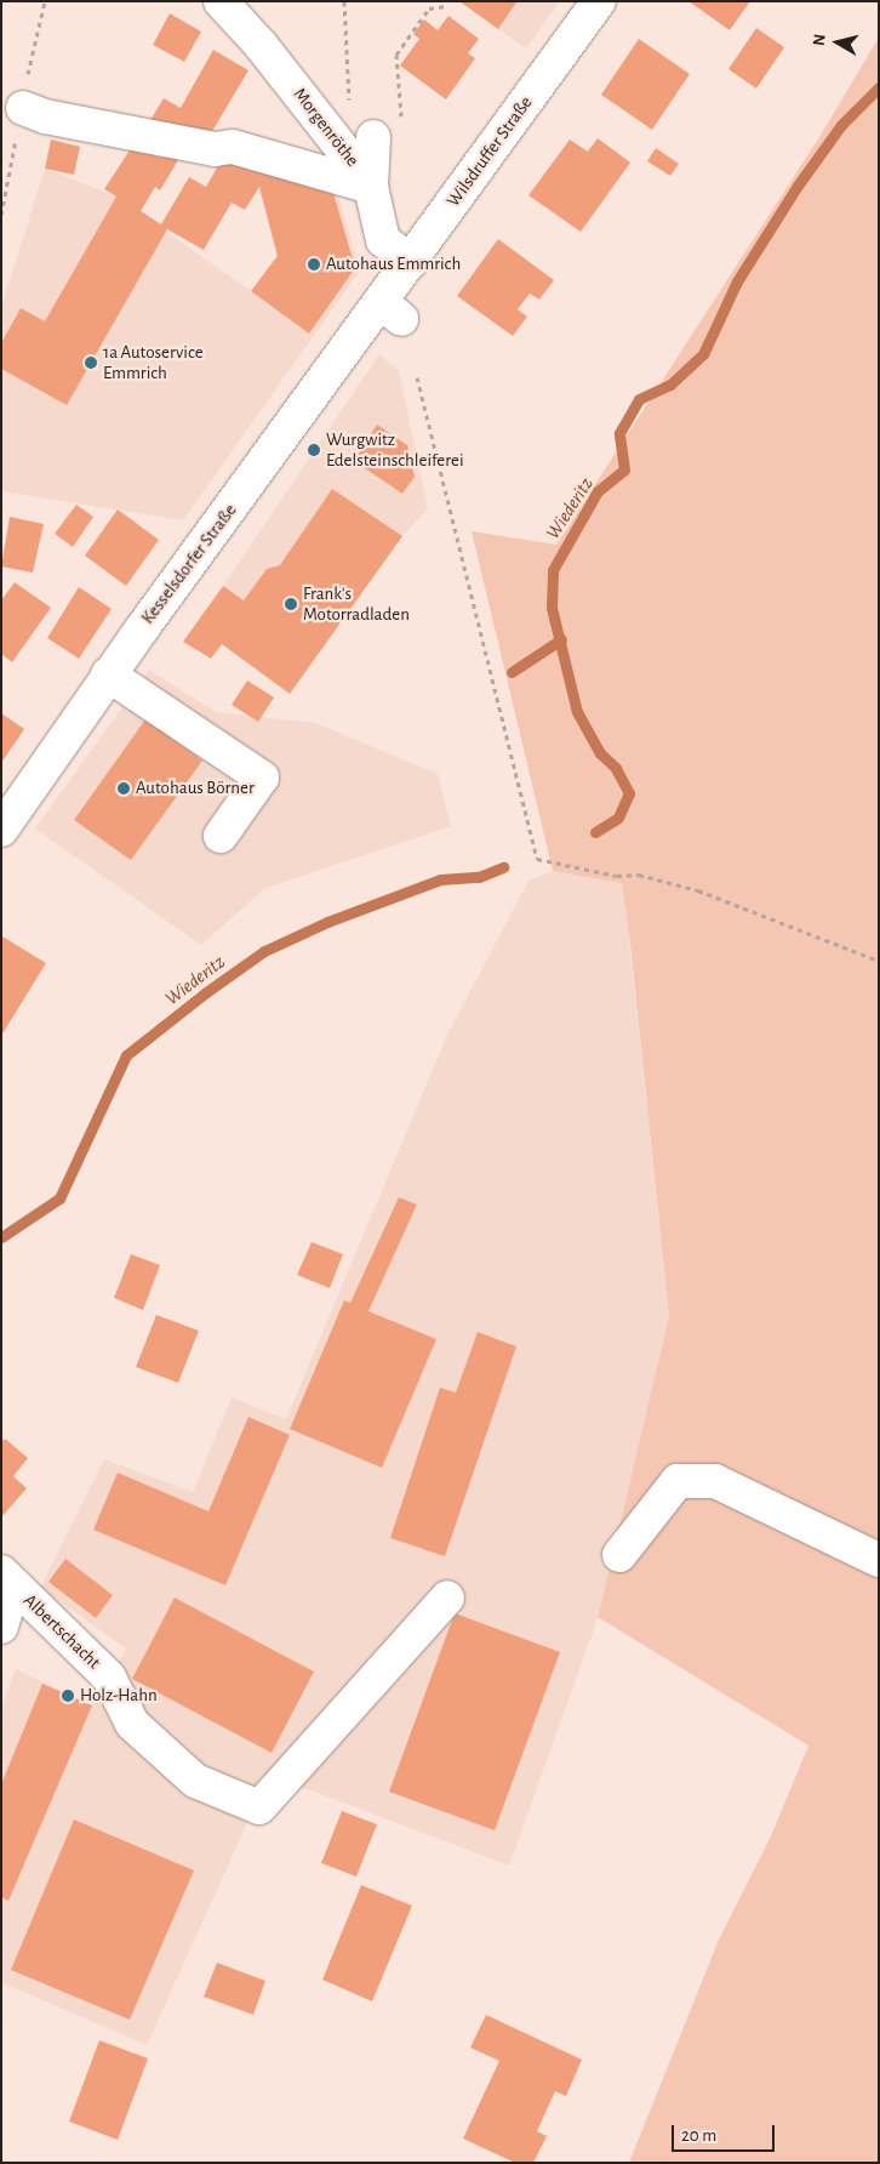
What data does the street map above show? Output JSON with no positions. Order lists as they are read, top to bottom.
{
  "streets": {
    "main road": [
      "Morgenröthe",
      "Wilsdruffer Straße",
      "Kesselsdorfer Straße",
      "Albertschacht"
    ]
  },
  "crossings": [
    ["Morgenröthe", "Wilsdruffer Straße"],
    ["Wilsdruffer Straße", "Kesselsdorfer Straße"]
  ],
  "water": ["Wiederitz"],
  "places": [
    "Autohaus Emmrich",
    "1a Autoservice Emmrich",
    "Wurgwitz Edelsteinschleiferei",
    "Frank's Motorradladen",
    "Autohaus Börner",
    "Holz-Hahn"
  ],
  "scale_bar": "20 m",
  "north": "left"
}
